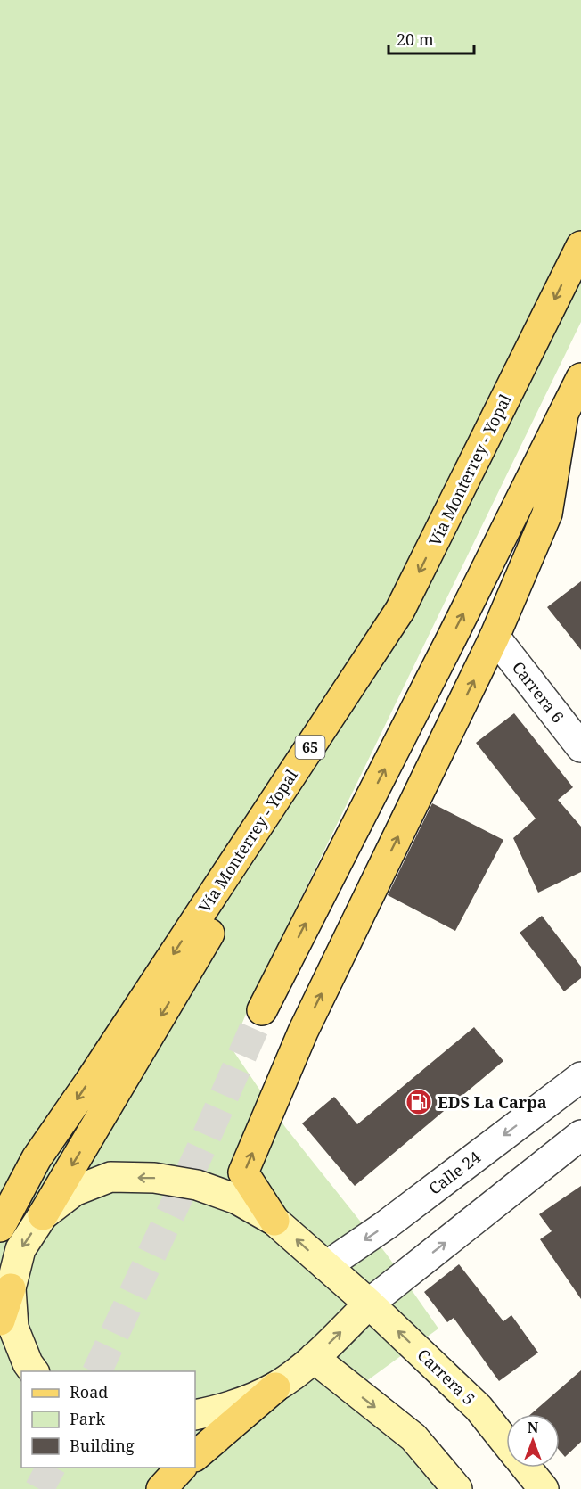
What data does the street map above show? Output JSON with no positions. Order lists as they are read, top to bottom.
{
  "streets": {
    "main road": ["Vía Monterrey - Yopal", "65", "Carrera 5"],
    "street": ["Carrera 6", "Calle 24"]
  },
  "crossings": [
    ["Calle 24", "Carrera 5"]
  ],
  "places": {
    "fuel station": ["EDS La Carpa"]
  },
  "legend": ["Road", "Park", "Building"],
  "scale_bar": "20 m",
  "north": "top"
}
